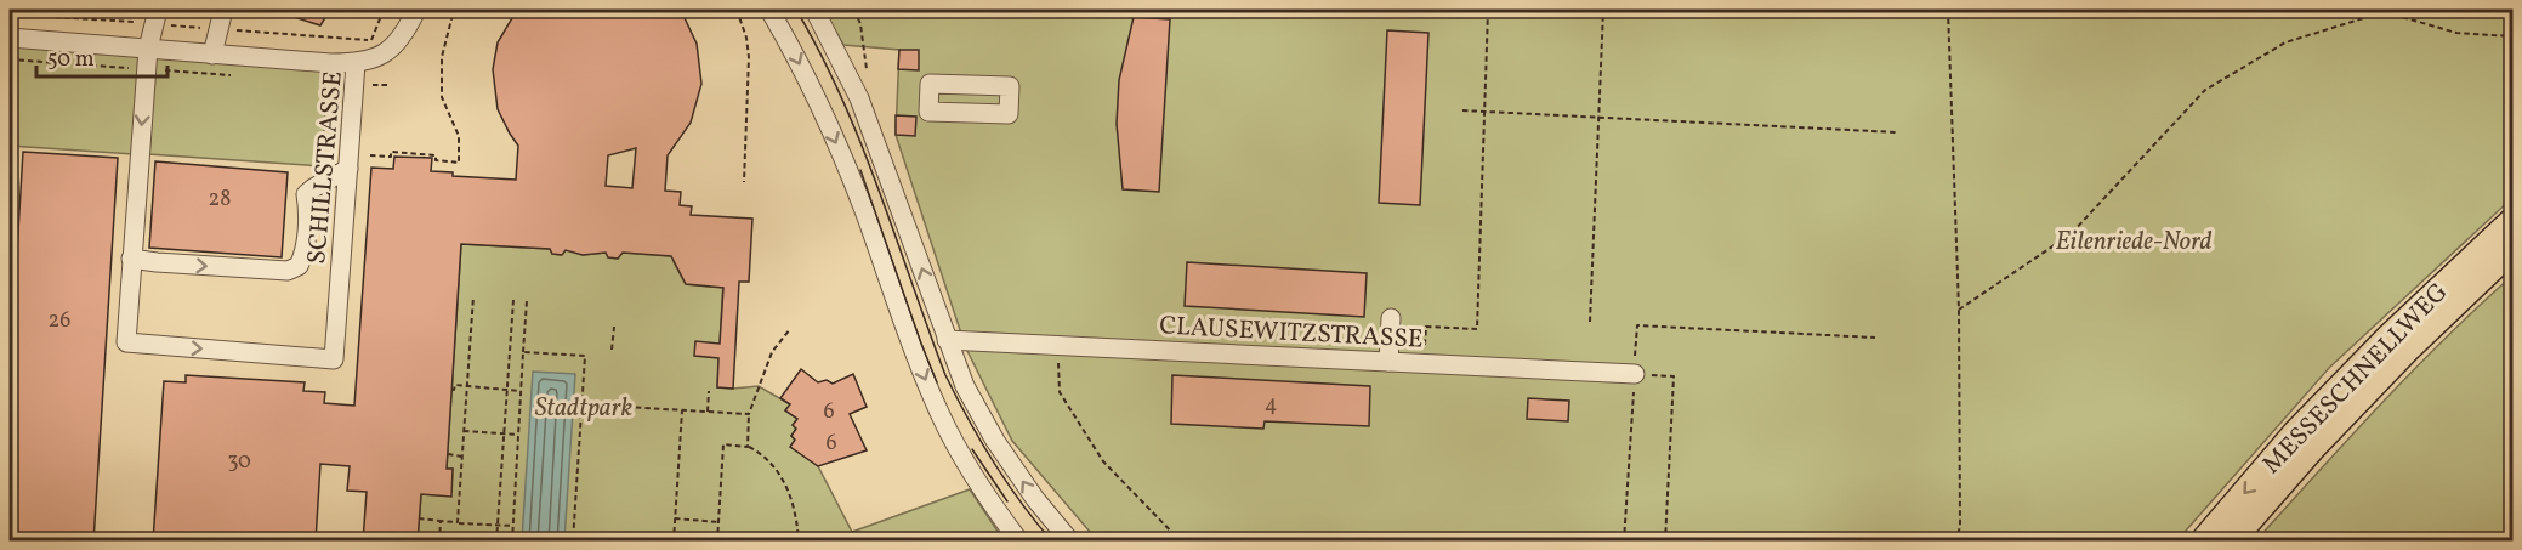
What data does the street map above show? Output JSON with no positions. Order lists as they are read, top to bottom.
{
  "streets": {
    "highway": ["MESSESCHNELLWEG"],
    "street": ["SCHILLSTRASSE", "CLAUSEWITZSTRASSE"]
  },
  "parks": ["Eilenriede-Nord", "Stadtpark"],
  "house_numbers": [
    "28",
    "26",
    "4",
    "6",
    "6",
    "30"
  ],
  "scale_bar": "50 m"
}
